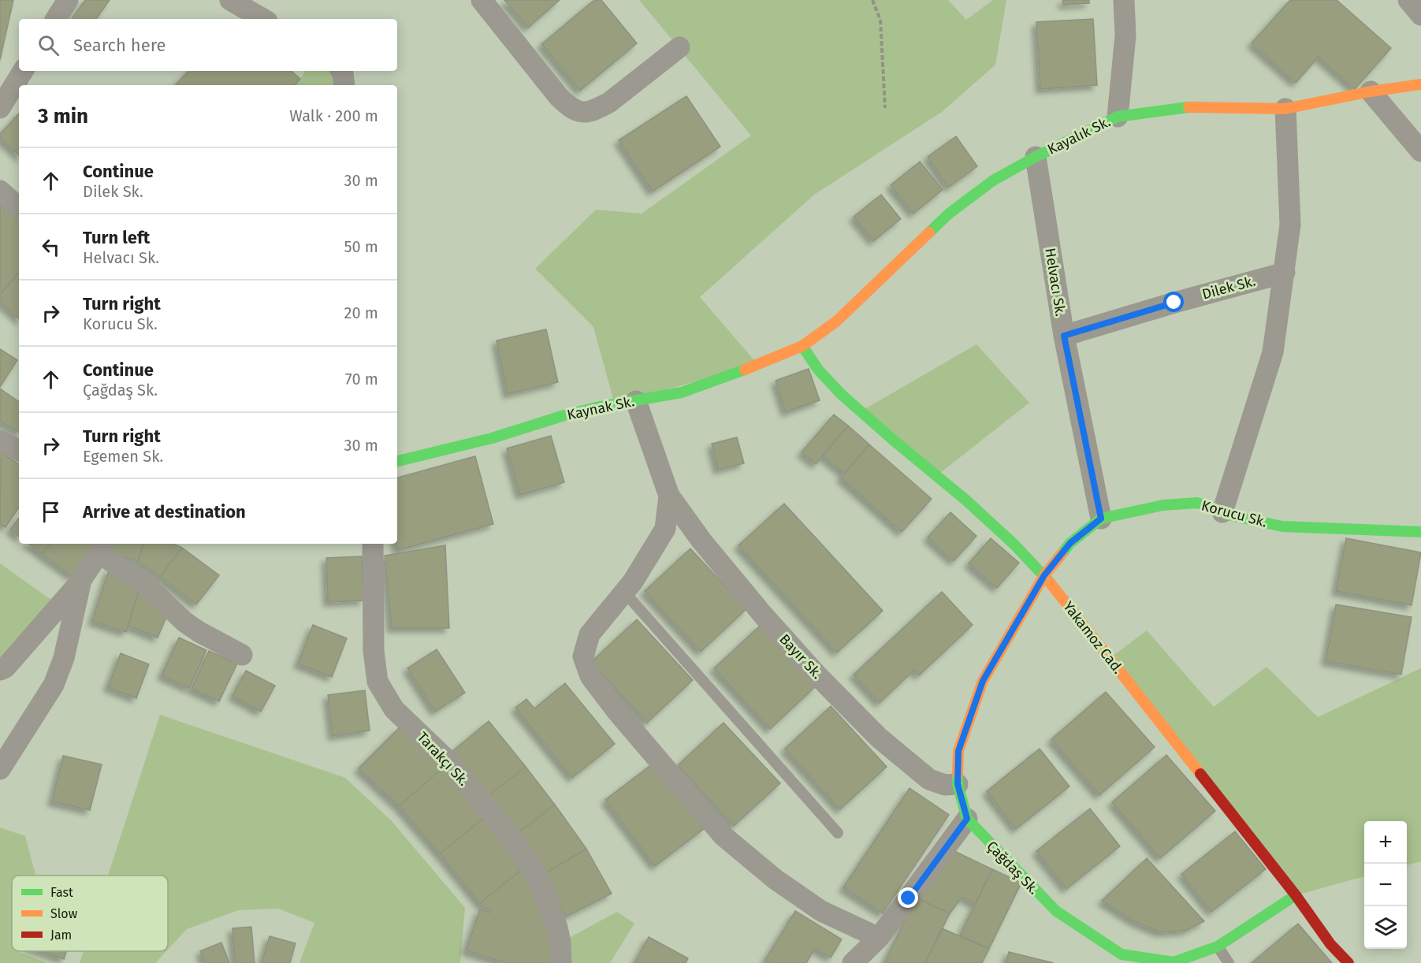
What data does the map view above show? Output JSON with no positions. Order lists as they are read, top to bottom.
{
  "streets": {
    "street": [
      "Kayalık Sk.",
      "Helvacı Sk.",
      "Dilek Sk.",
      "Kaynak Sk.",
      "Korucu Sk.",
      "Yakamoz Cad.",
      "Bayır Sk.",
      "Tarakçı Sk.",
      "Çağdaş Sk."
    ]
  },
  "crossings": [
    ["Kayalık Sk.", "Helvacı Sk."],
    ["Kayalık Sk.", "Kaynak Sk."],
    ["Kayalık Sk.", "Yakamoz Cad."],
    ["Helvacı Sk.", "Dilek Sk."],
    ["Helvacı Sk.", "Korucu Sk."],
    ["Kaynak Sk.", "Yakamoz Cad."],
    ["Korucu Sk.", "Yakamoz Cad."],
    ["Korucu Sk.", "Çağdaş Sk."],
    ["Yakamoz Cad.", "Çağdaş Sk."],
    ["Bayır Sk.", "Çağdaş Sk."]
  ],
  "legend": ["Fast", "Slow", "Jam"],
  "page": {
    "search": "Search here",
    "heading": ["3 min", "Walk · 200 m"],
    "list": [
      ["Continue", "Dilek Sk.", "30 m"],
      ["Turn left", "Helvacı Sk.", "50 m"],
      ["Turn right", "Korucu Sk.", "20 m"],
      ["Continue", "Çağdaş Sk.", "70 m"],
      ["Turn right", "Egemen Sk.", "30 m"],
      "Arrive at destination"
    ],
    "map_buttons": ["+", "−"]
  }
}
